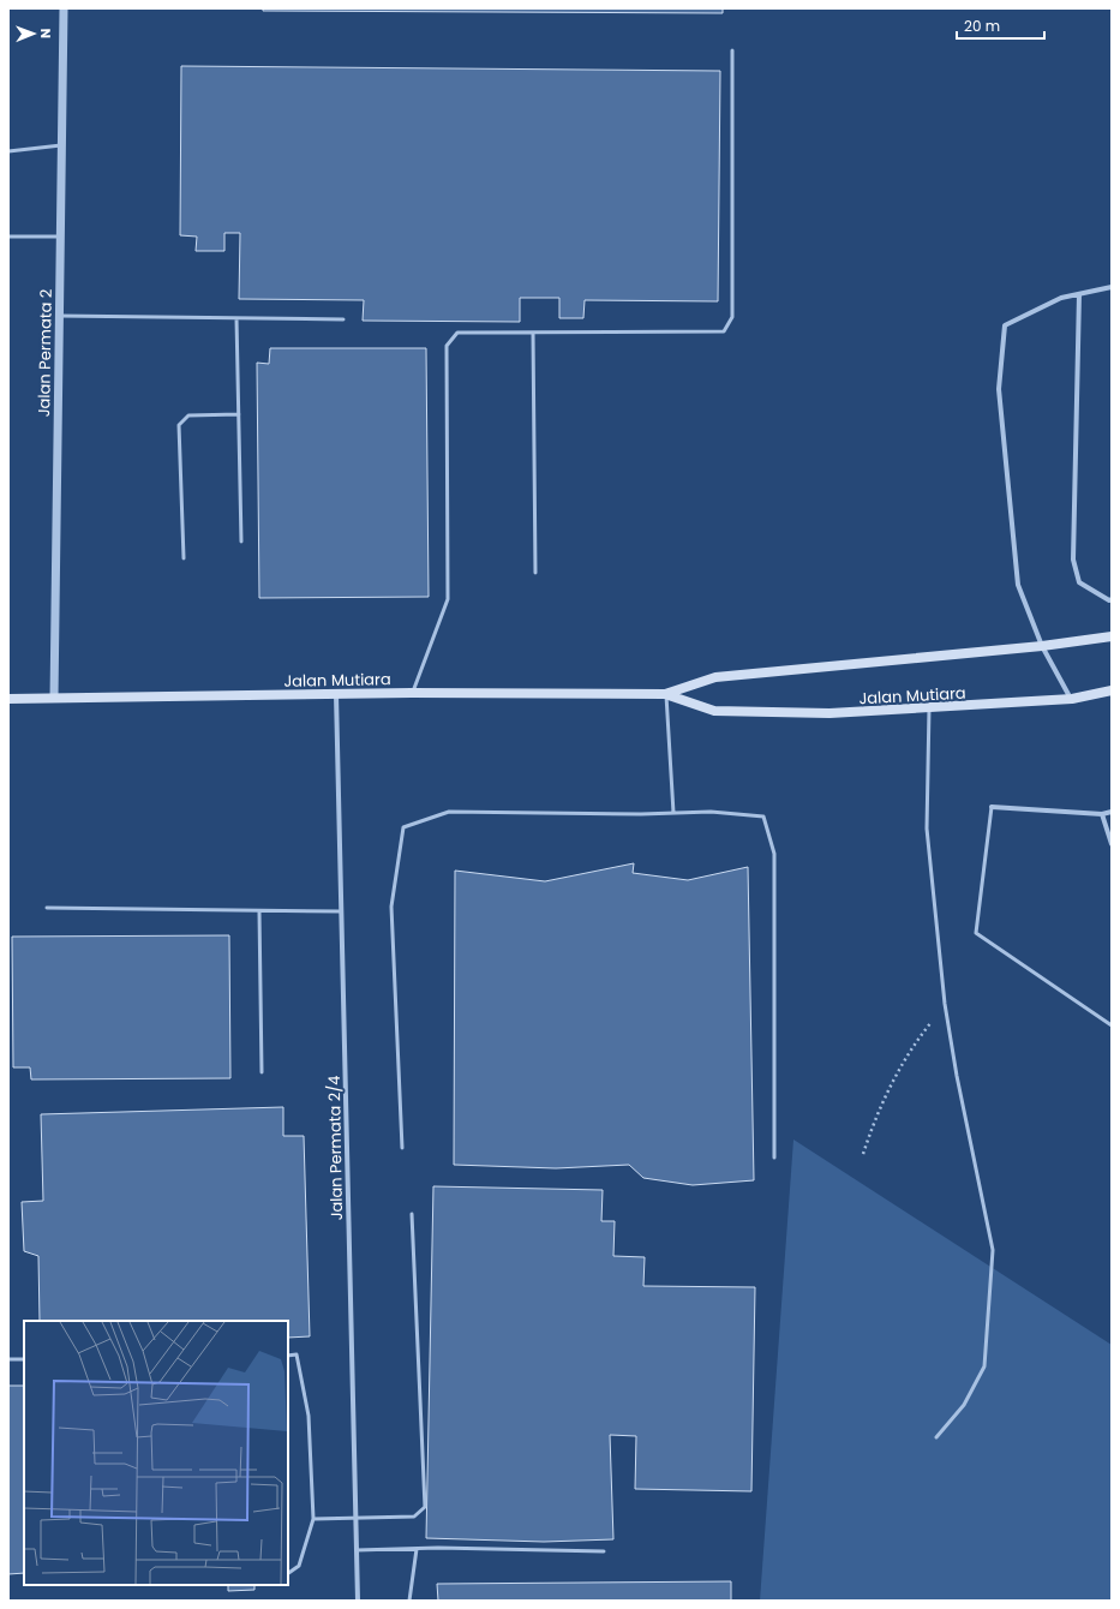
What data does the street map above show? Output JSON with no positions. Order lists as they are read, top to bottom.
{
  "streets": {
    "main road": ["Jalan Mutiara"],
    "street": ["Jalan Permata 2", "Jalan Permata 2/4"]
  },
  "crossings": [
    ["Jalan Permata 2", "Jalan Mutiara"],
    ["Jalan Mutiara", "Jalan Permata 2/4"]
  ],
  "scale_bar": "20 m",
  "north": "right"
}
